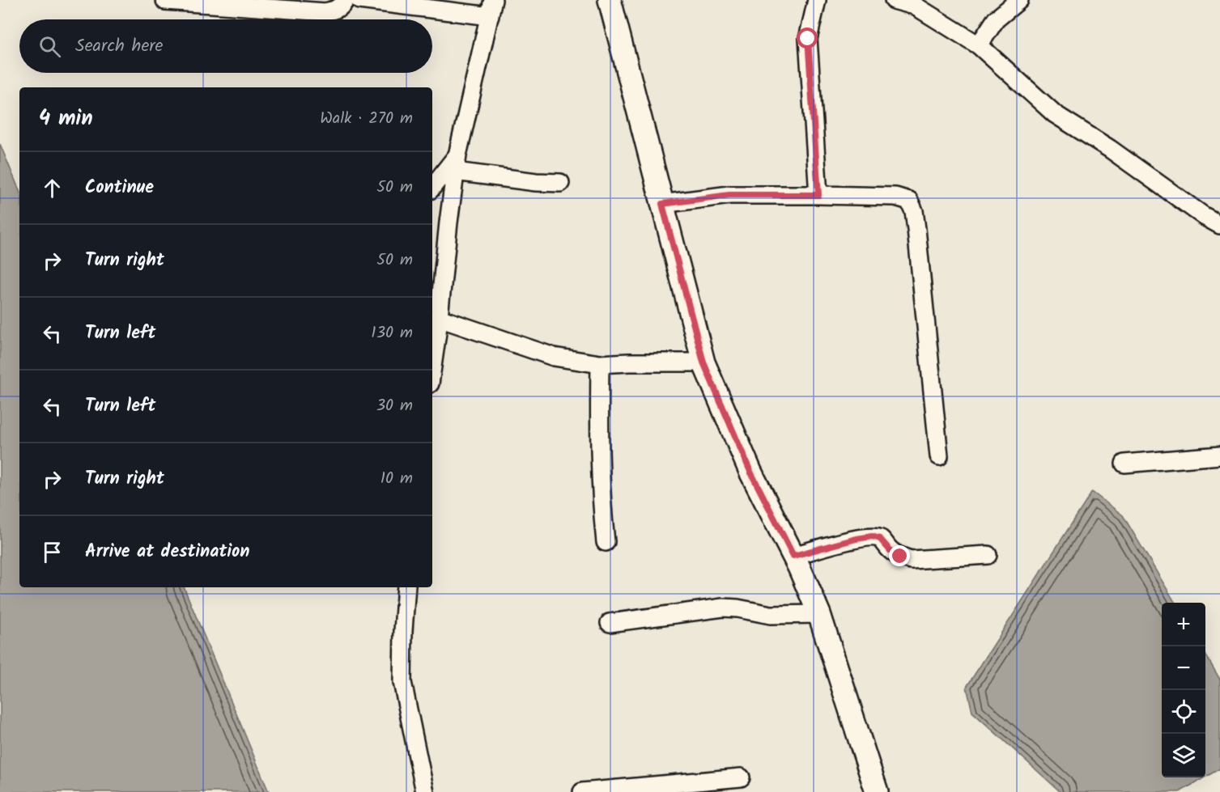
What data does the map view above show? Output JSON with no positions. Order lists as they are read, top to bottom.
{
  "page": {
    "search": "Search here",
    "heading": ["4 min", "Walk · 270 m"],
    "list": [
      ["Continue", "50 m"],
      ["Turn right", "50 m"],
      ["Turn left", "130 m"],
      ["Turn left", "30 m"],
      ["Turn right", "10 m"],
      "Arrive at destination"
    ],
    "map_buttons": ["+", "−"]
  }
}
